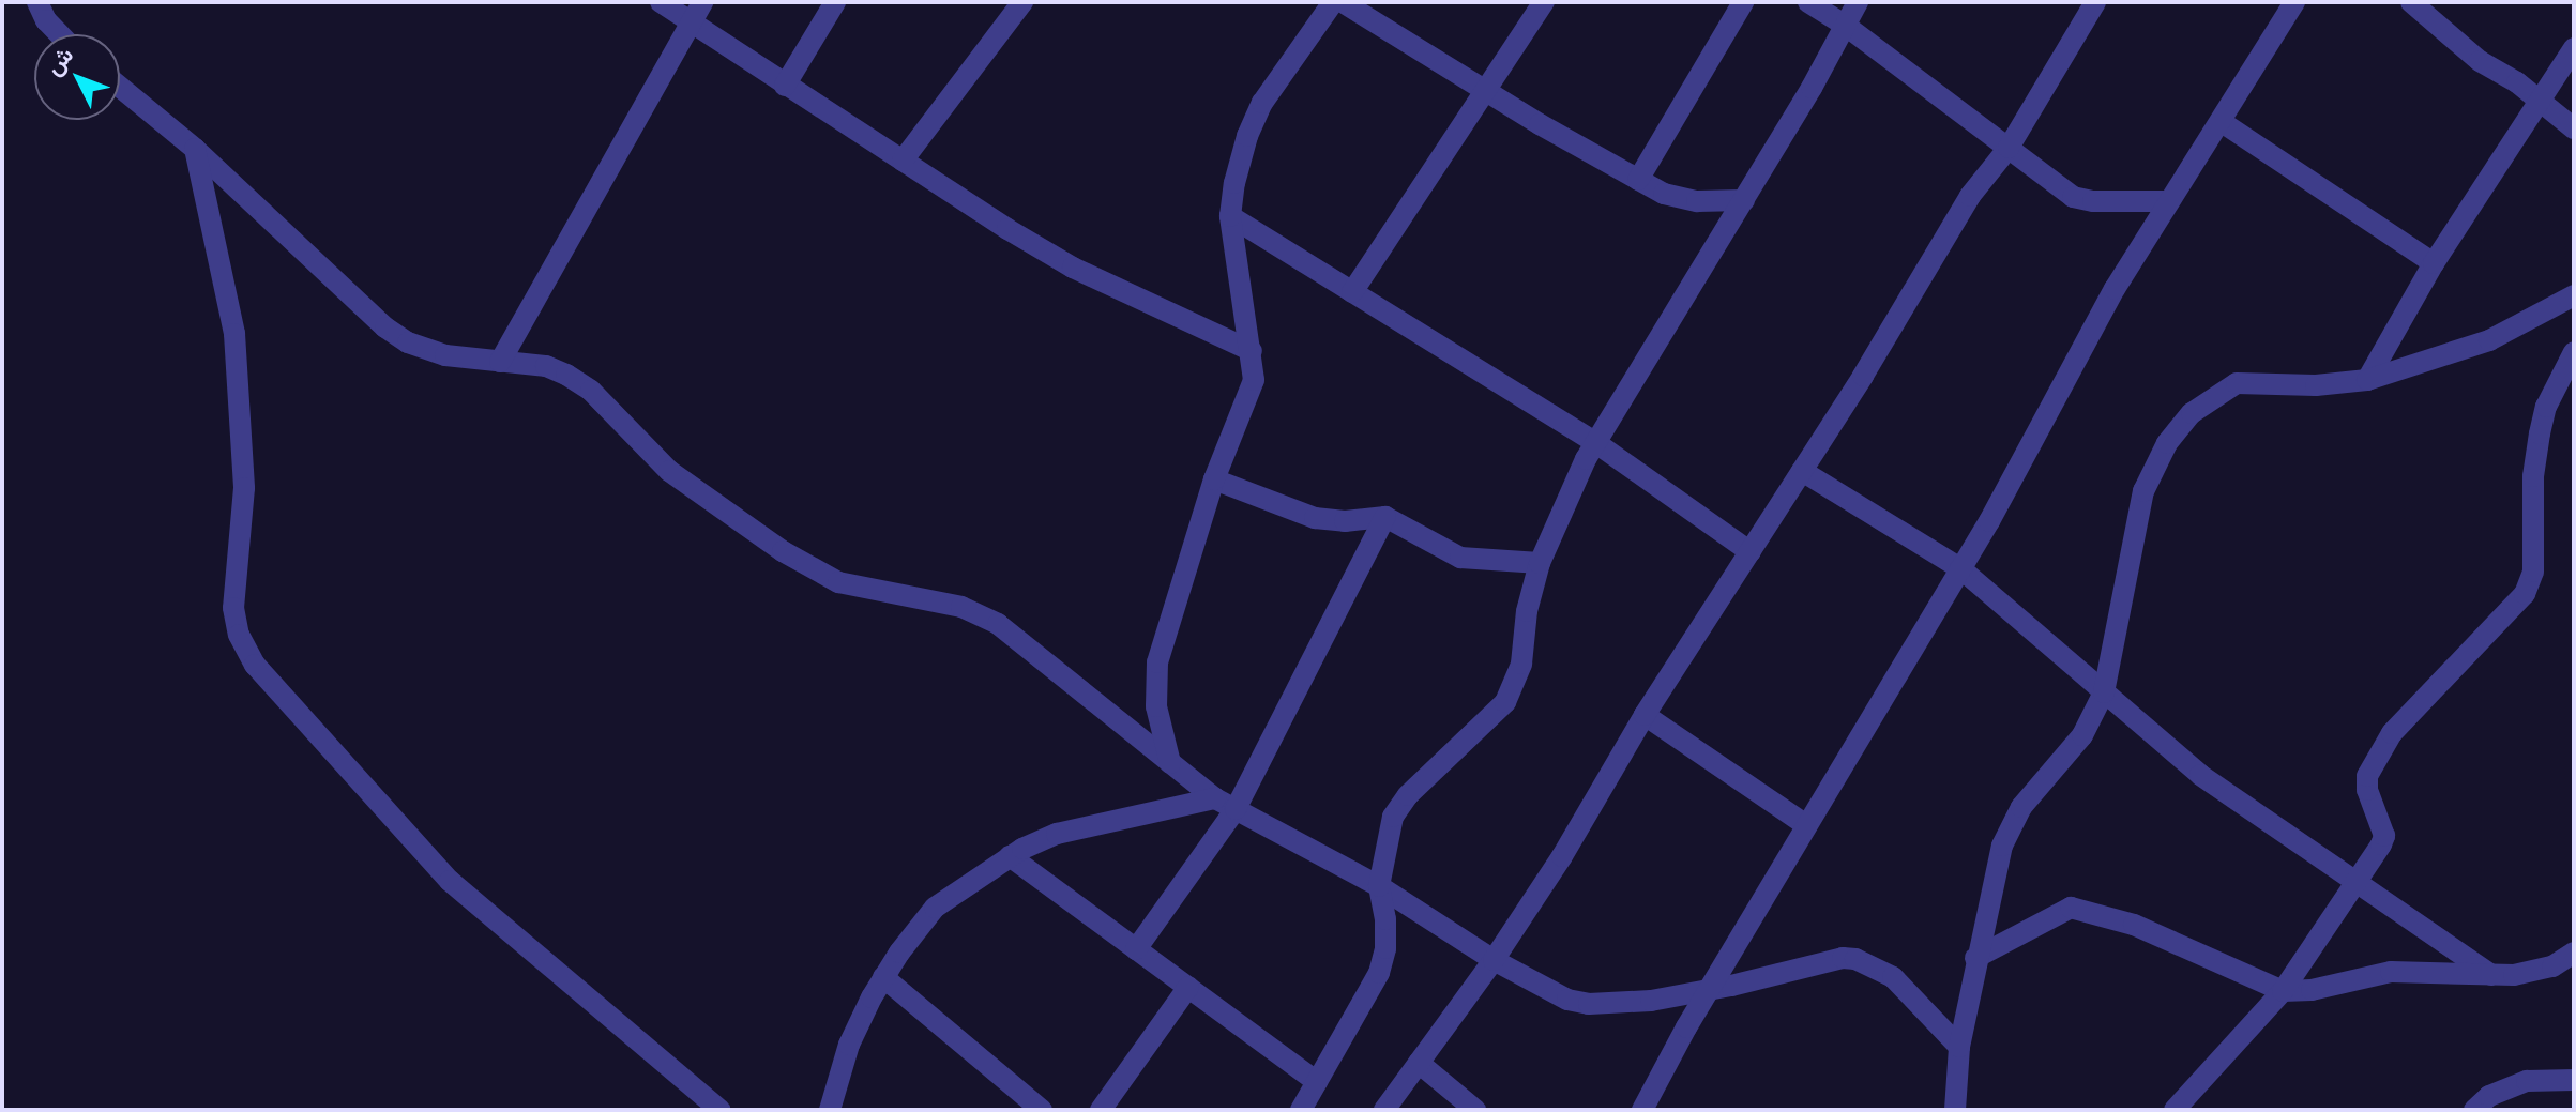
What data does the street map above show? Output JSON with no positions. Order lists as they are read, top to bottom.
{
  "north": "top left"
}
